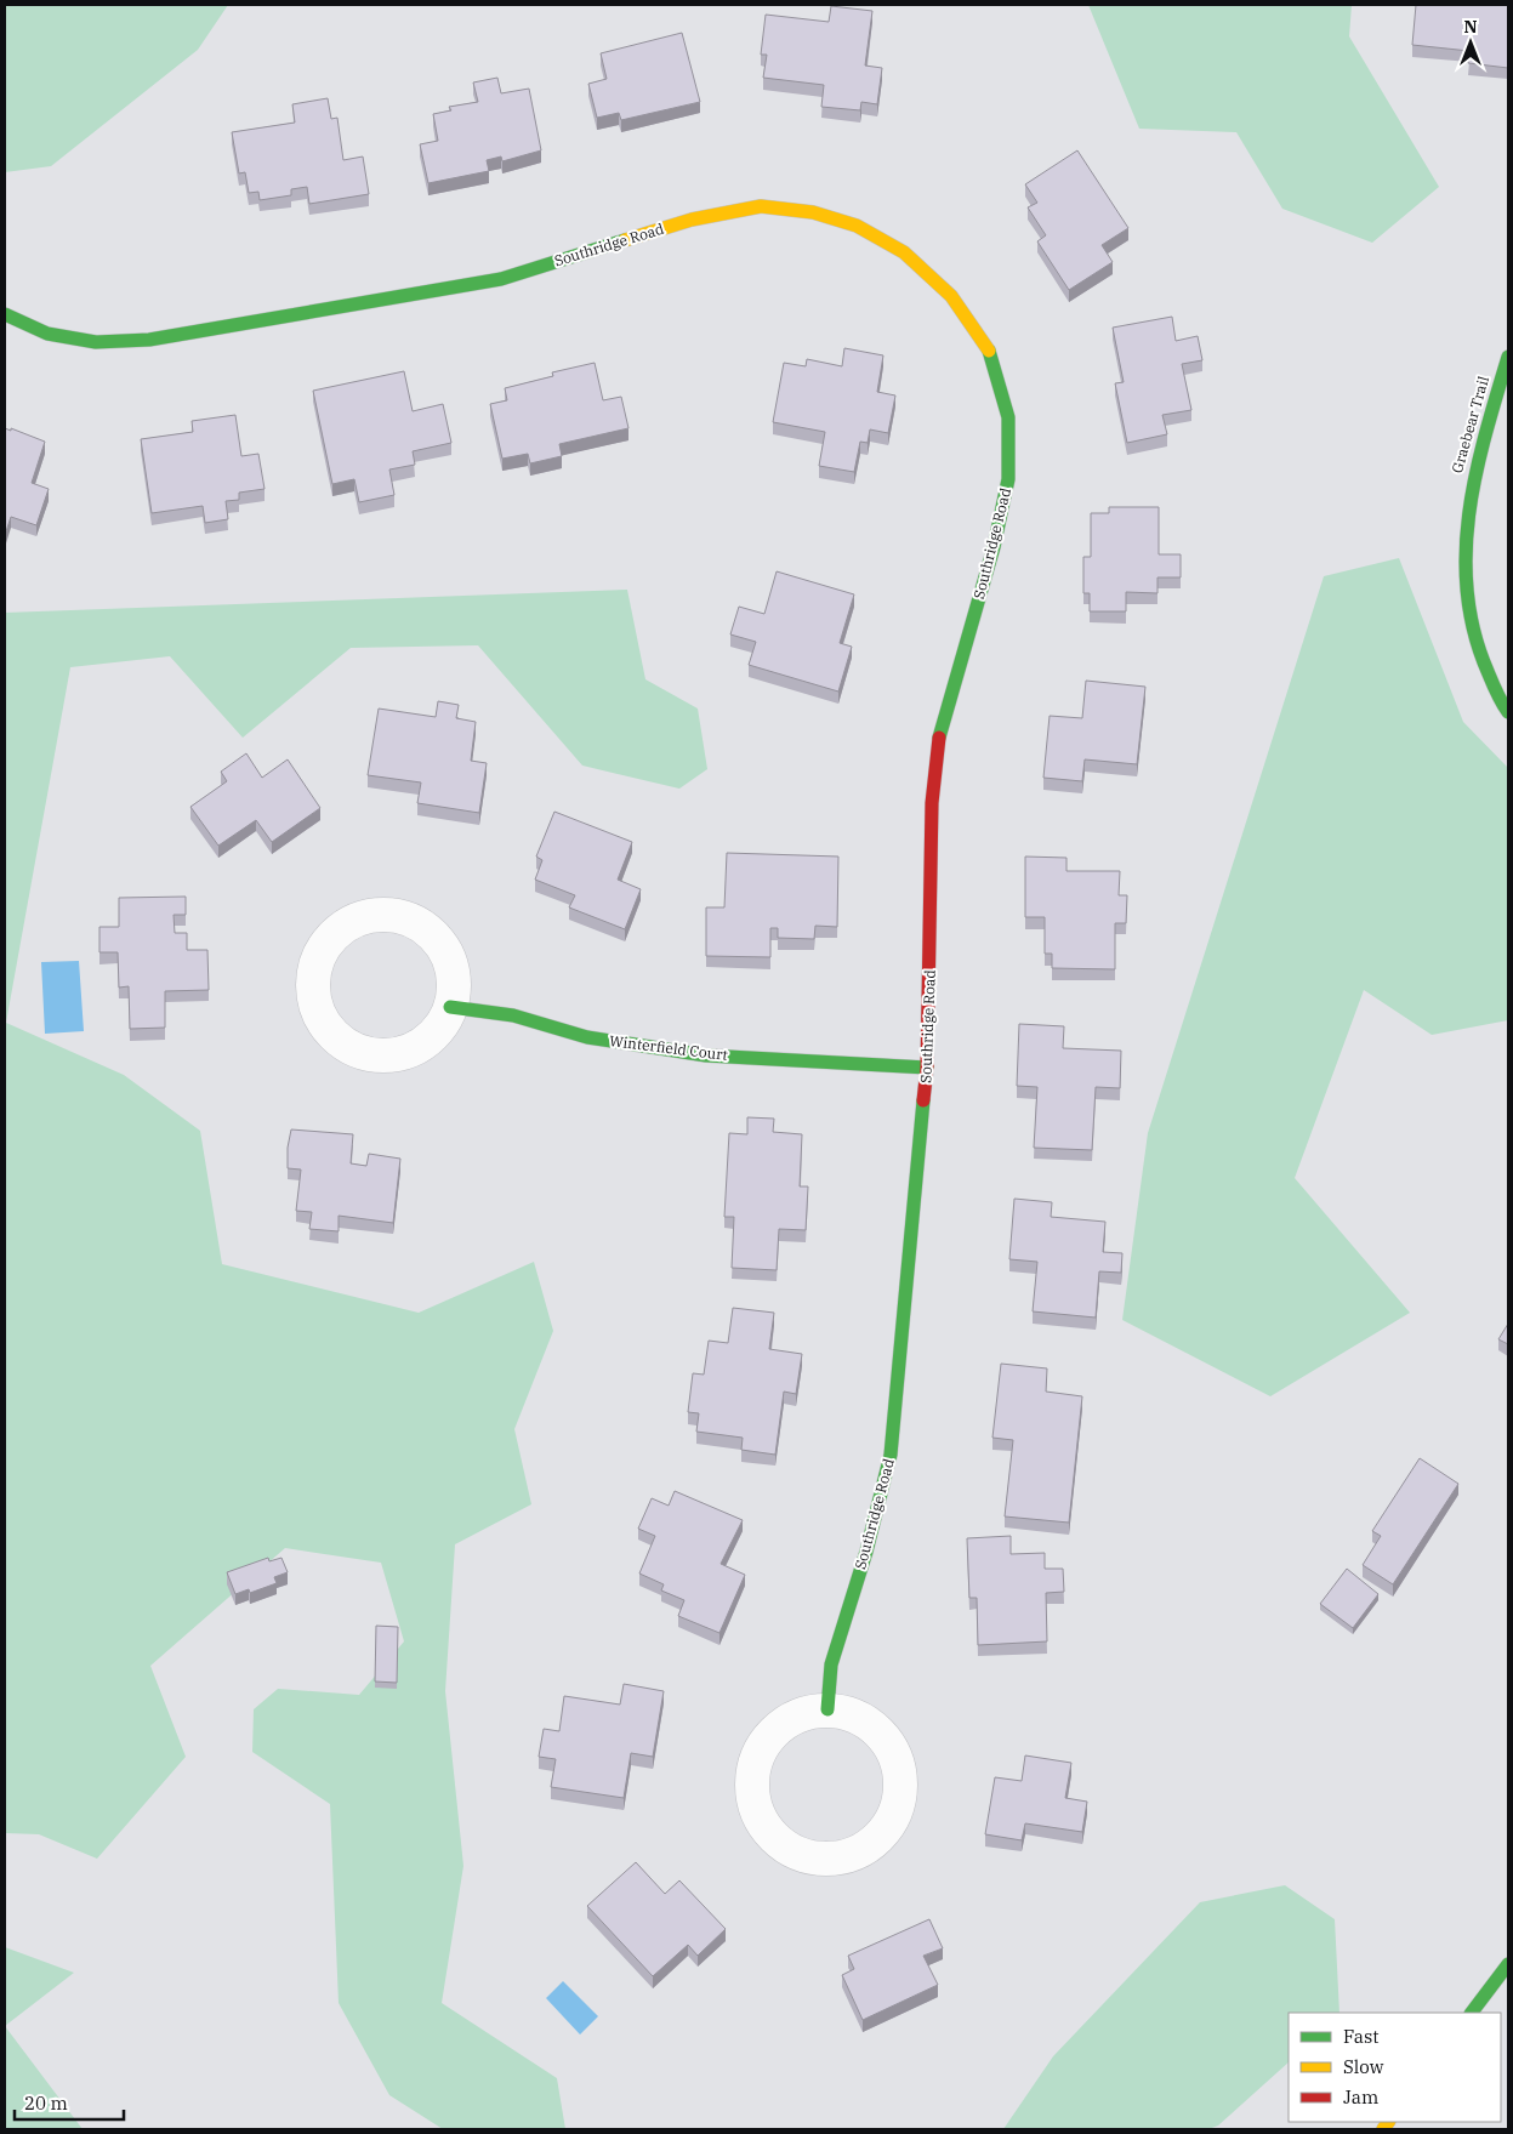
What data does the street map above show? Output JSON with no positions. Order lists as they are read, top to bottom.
{
  "streets": {
    "street": ["Southridge Road", "Graebear Trail", "Winterfield Court"]
  },
  "crossings": [
    ["Southridge Road", "Winterfield Court"]
  ],
  "legend": ["Fast", "Slow", "Jam"],
  "scale_bar": "20 m",
  "north": "top"
}
